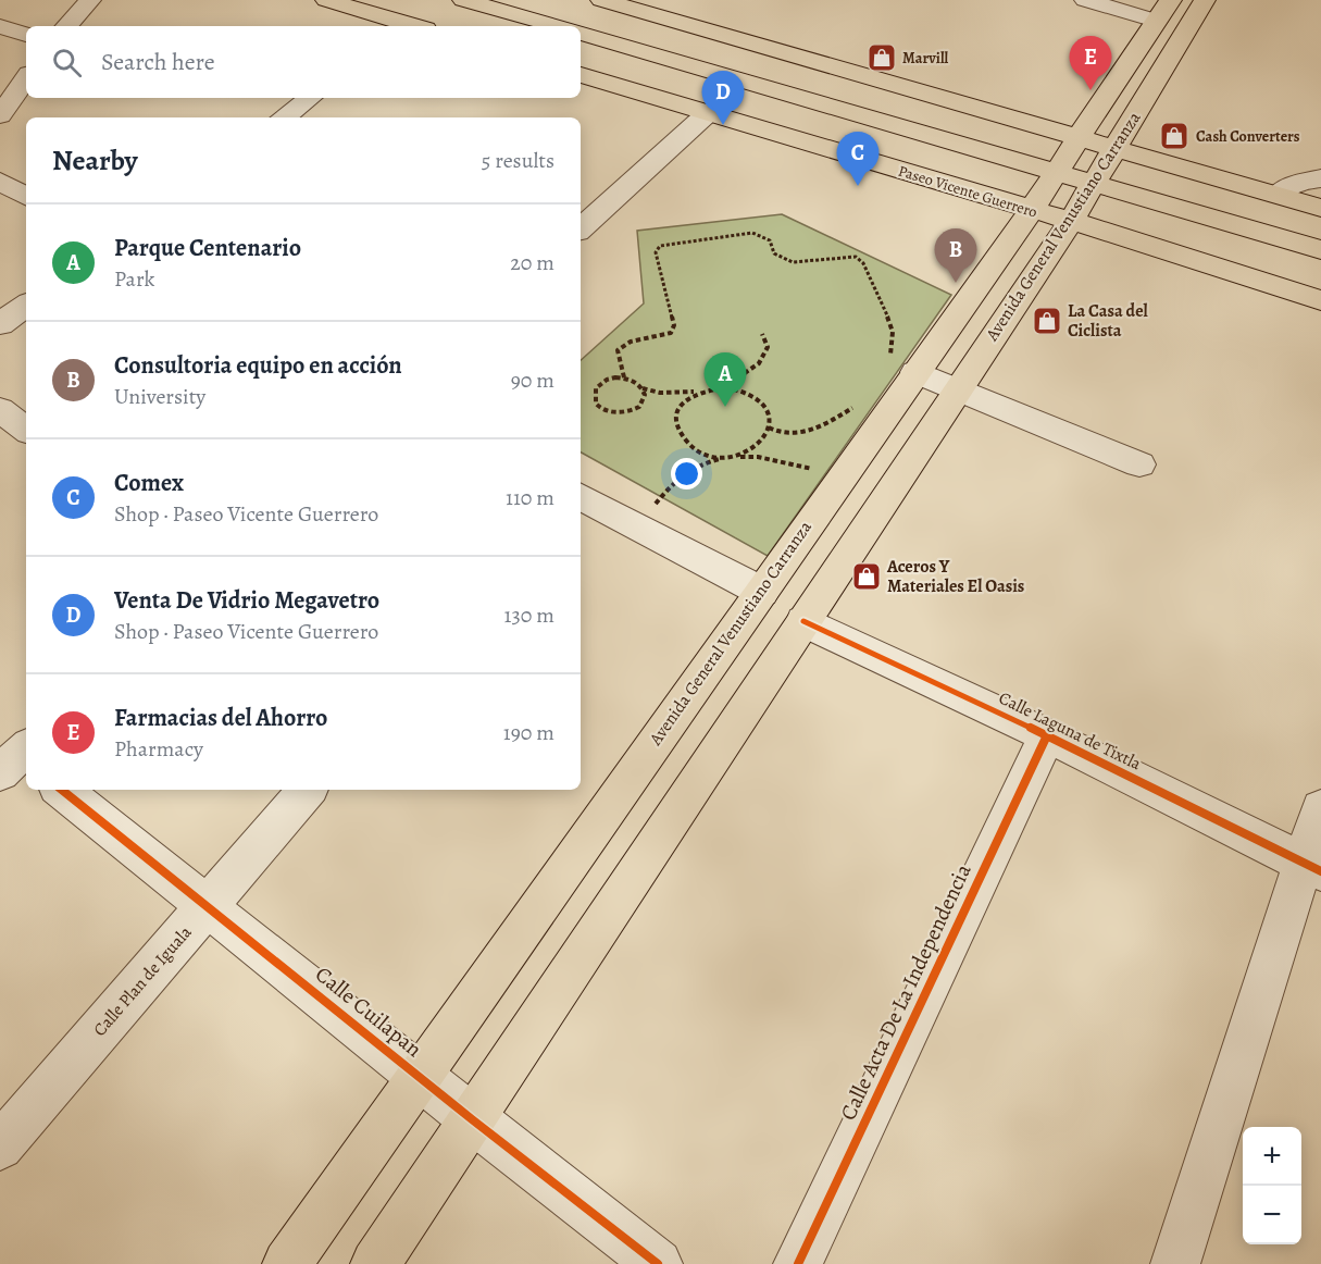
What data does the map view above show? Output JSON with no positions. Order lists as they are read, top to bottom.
{
  "streets": {
    "main road": ["Paseo Vicente Guerrero", "Avenida General Venustiano Carranza"],
    "street": [
      "Calle Laguna de Tixtla",
      "Calle Plan de Iguala",
      "Calle Acta De La Independencia",
      "Calle Cuilapan"
    ]
  },
  "crossings": [
    ["Paseo Vicente Guerrero", "Avenida General Venustiano Carranza"],
    ["Avenida General Venustiano Carranza", "Calle Laguna de Tixtla"],
    ["Avenida General Venustiano Carranza", "Calle Cuilapan"],
    ["Calle Laguna de Tixtla", "Calle Acta De La Independencia"],
    ["Calle Plan de Iguala", "Calle Cuilapan"]
  ],
  "places": {
    "shop": [
      "Marvill",
      "Cash Converters",
      "La Casa del Ciclista",
      "Aceros Y Materiales El Oasis"
    ]
  },
  "page": {
    "search": "Search here",
    "pins": [
      "E",
      "D",
      "C",
      "B",
      "A"
    ],
    "heading": ["Nearby", "5 results"],
    "list": [
      {
        "mark": "A",
        "name": "Parque Centenario",
        "note": "Park",
        "value": "20 m"
      },
      {
        "mark": "B",
        "name": "Consultoria equipo en acción",
        "note": "University",
        "value": "90 m"
      },
      {
        "mark": "C",
        "name": "Comex",
        "note": "Shop · Paseo Vicente Guerrero",
        "value": "110 m"
      },
      {
        "mark": "D",
        "name": "Venta De Vidrio Megavetro",
        "note": "Shop · Paseo Vicente Guerrero",
        "value": "130 m"
      },
      {
        "mark": "E",
        "name": "Farmacias del Ahorro",
        "note": "Pharmacy",
        "value": "190 m"
      }
    ],
    "map_buttons": ["+", "−"]
  }
}
